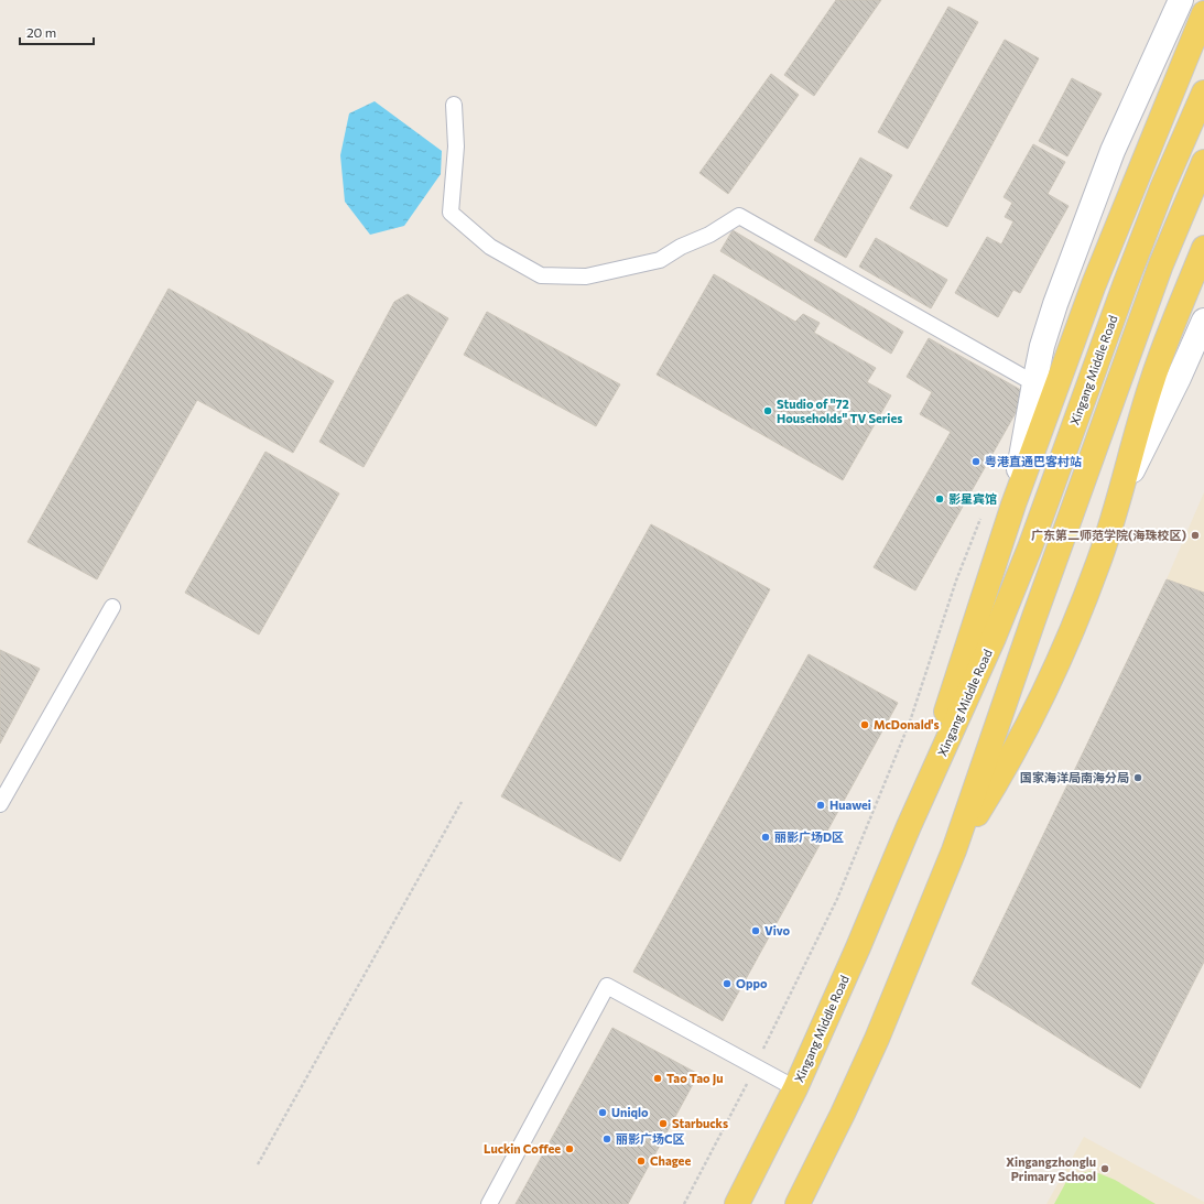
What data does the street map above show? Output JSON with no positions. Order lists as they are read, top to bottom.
{
  "streets": {
    "main road": ["Xingang Middle Road"]
  },
  "places": [
    "Studio of \"72 Households\" TV Series",
    "粤港直通巴客村站",
    "影星宾馆",
    "广东第二师范学院(海珠校区)",
    "McDonald's",
    "国家海洋局南海分局",
    "Huawei",
    "丽影广场D区",
    "Vivo",
    "Oppo",
    "Tao Tao Ju",
    "Uniqlo",
    "Starbucks",
    "丽影广场C区",
    "Luckin Coffee",
    "Chagee",
    "Xingangzhonglu Primary School"
  ],
  "scale_bar": "20 m"
}
